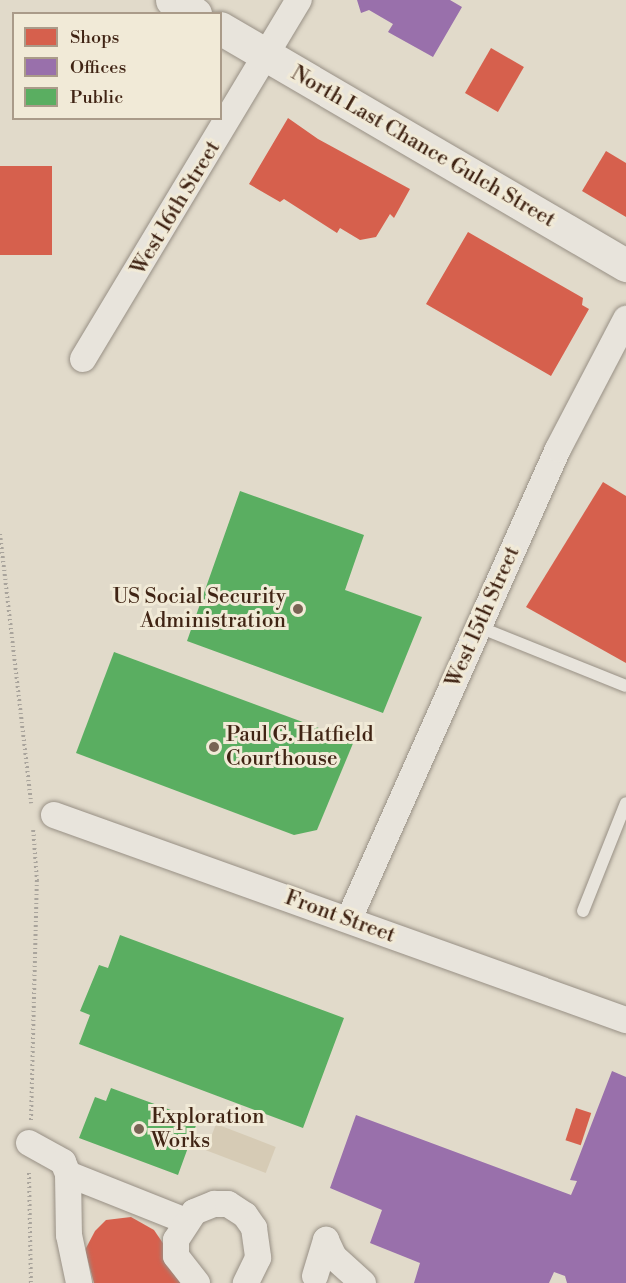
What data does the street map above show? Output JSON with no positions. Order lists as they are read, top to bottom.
{
  "streets": {
    "main road": ["North Last Chance Gulch Street"],
    "street": ["West 16th Street", "West 15th Street", "Front Street"]
  },
  "crossings": [
    ["North Last Chance Gulch Street", "West 16th Street"],
    ["West 15th Street", "Front Street"]
  ],
  "places": ["US Social Security Administration", "Paul G. Hatfield Courthouse", "Exploration Works"],
  "legend": ["Shops", "Offices", "Public"]
}
